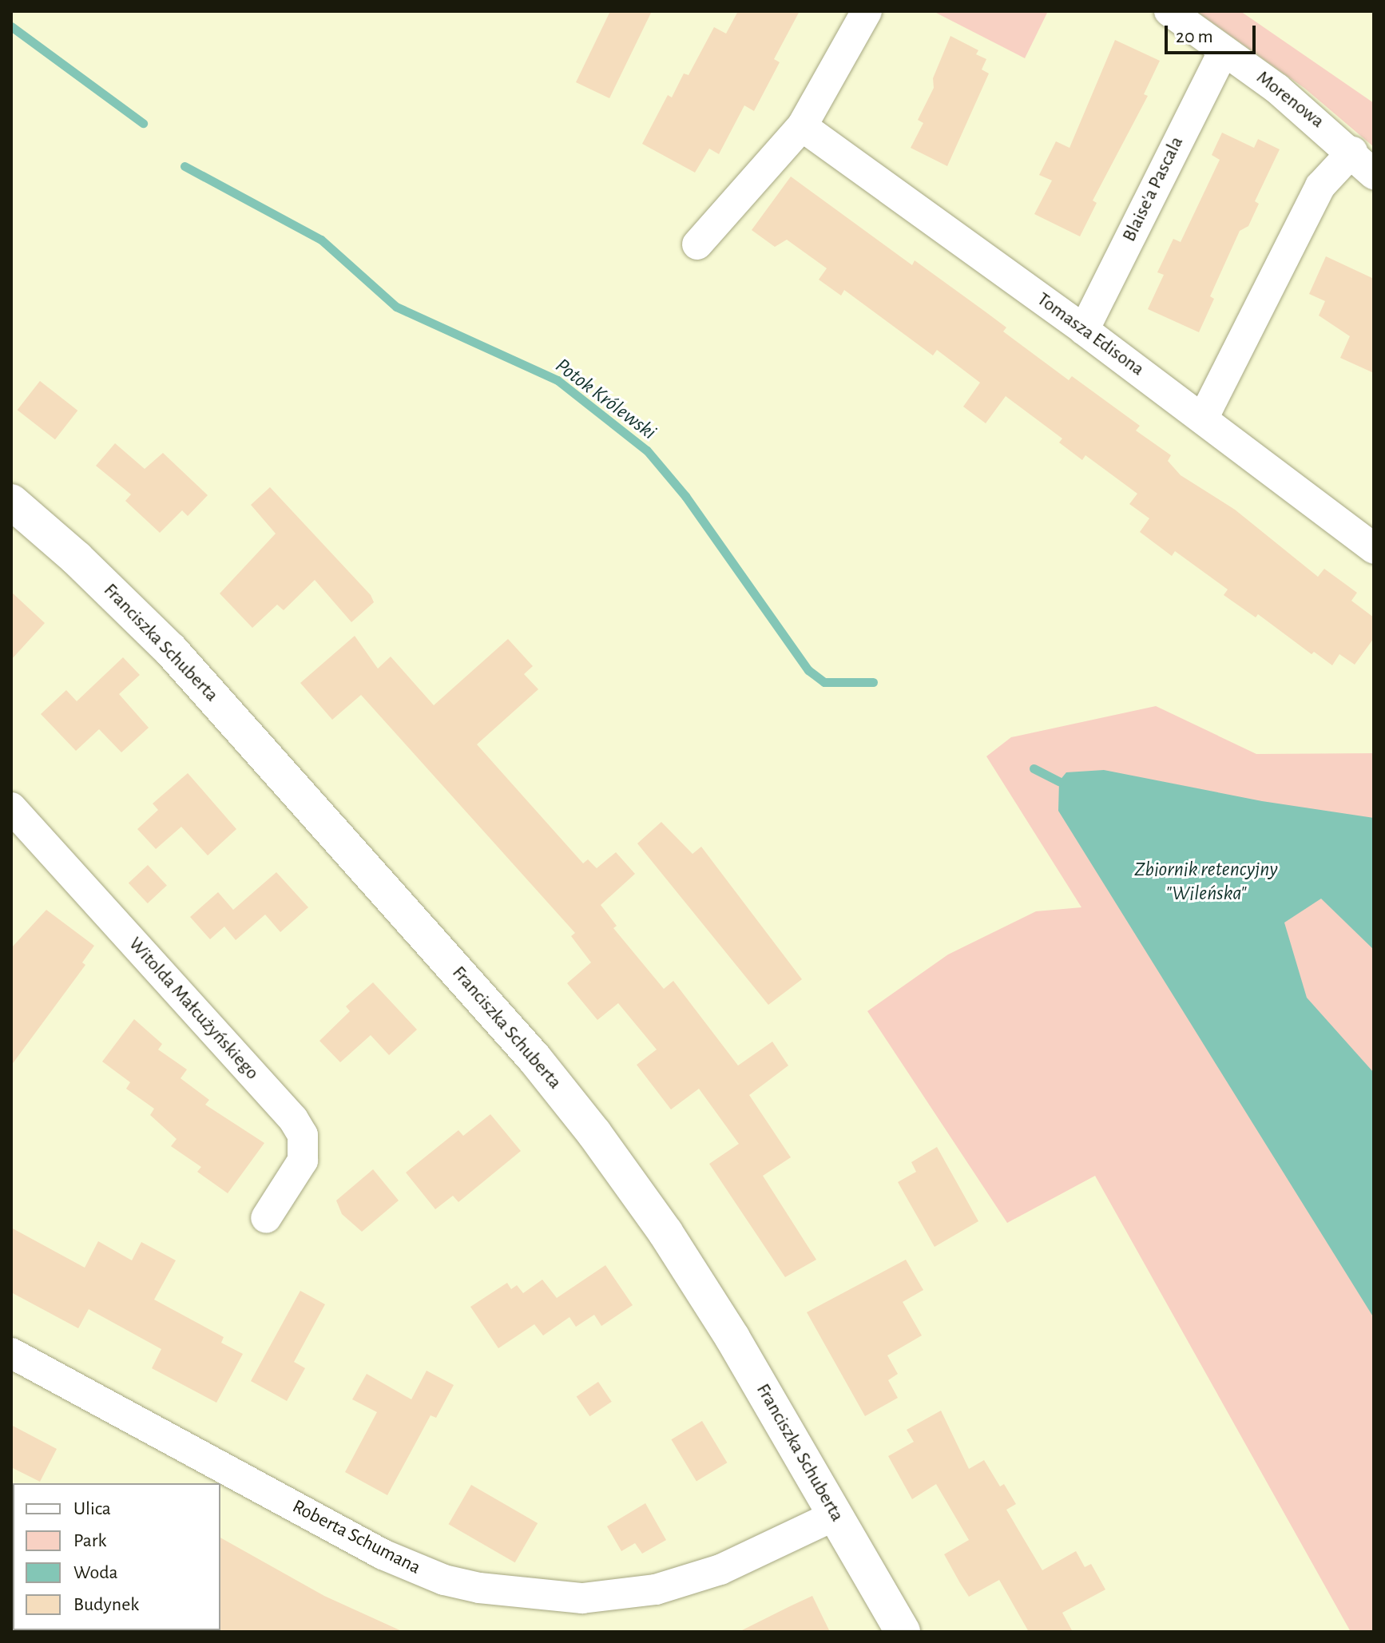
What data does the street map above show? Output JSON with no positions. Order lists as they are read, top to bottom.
{
  "streets": {
    "main road": ["Franciszka Schuberta"],
    "street": [
      "Morenowa",
      "Blaise'a Pascala",
      "Tomasza Edisona",
      "Witolda Małcużyńskiego",
      "Roberta Schumana"
    ]
  },
  "crossings": [
    ["Morenowa", "Blaise'a Pascala"],
    ["Blaise'a Pascala", "Tomasza Edisona"],
    ["Franciszka Schuberta", "Roberta Schumana"]
  ],
  "water": ["Potok Królewski", "Zbiornik retencyjny \"Wileńska\""],
  "legend": [
    "Ulica",
    "Park",
    "Woda",
    "Budynek"
  ],
  "scale_bar": "20 m"
}
